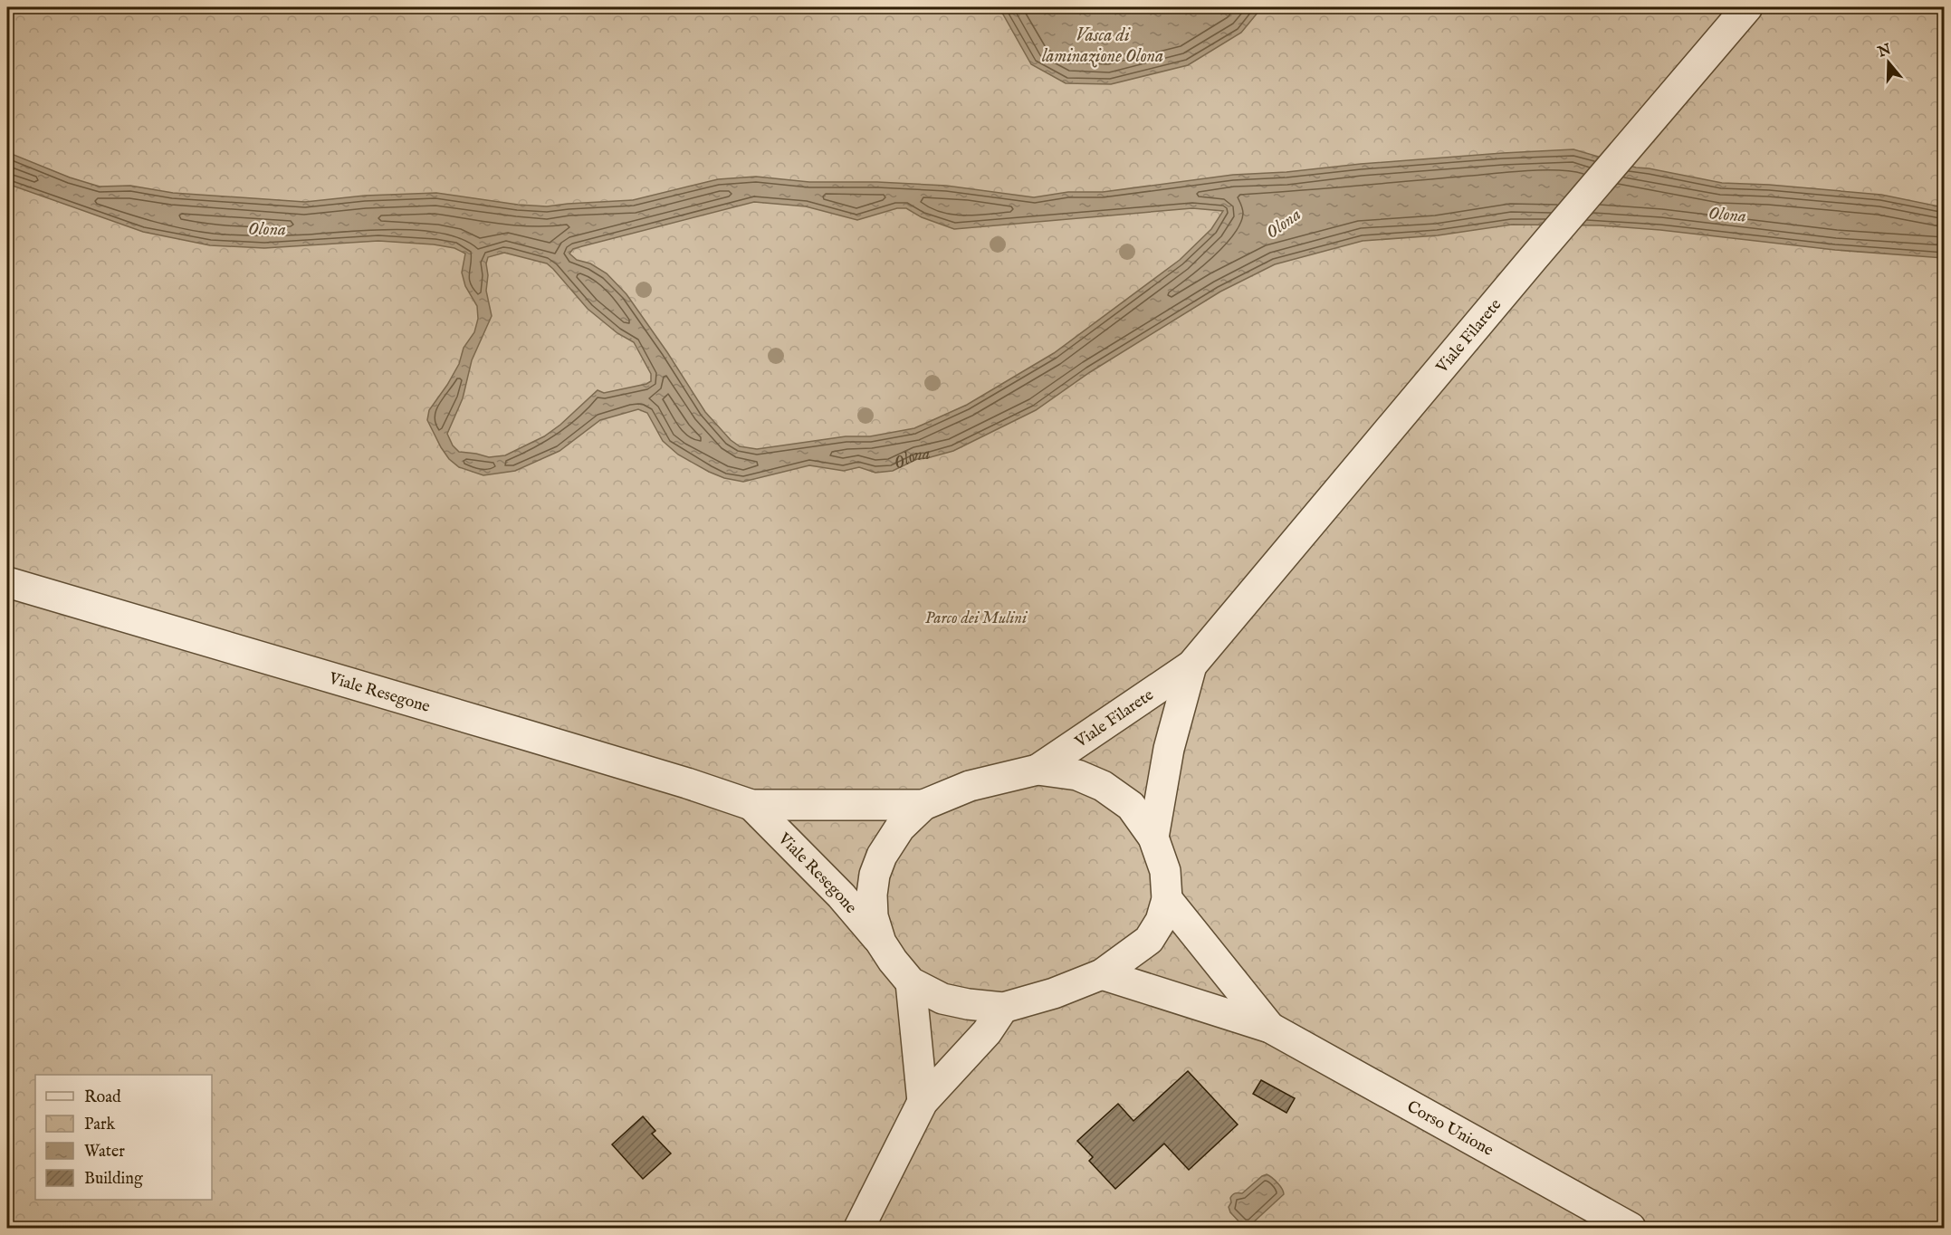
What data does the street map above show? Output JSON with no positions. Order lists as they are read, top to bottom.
{
  "streets": {
    "street": ["Viale Filarete", "Viale Resegone", "Corso Unione"]
  },
  "water": ["Vasca di laminazione Olona", "Olona"],
  "parks": ["Parco dei Mulini"],
  "legend": [
    "Road",
    "Park",
    "Water",
    "Building"
  ],
  "north": "top"
}
